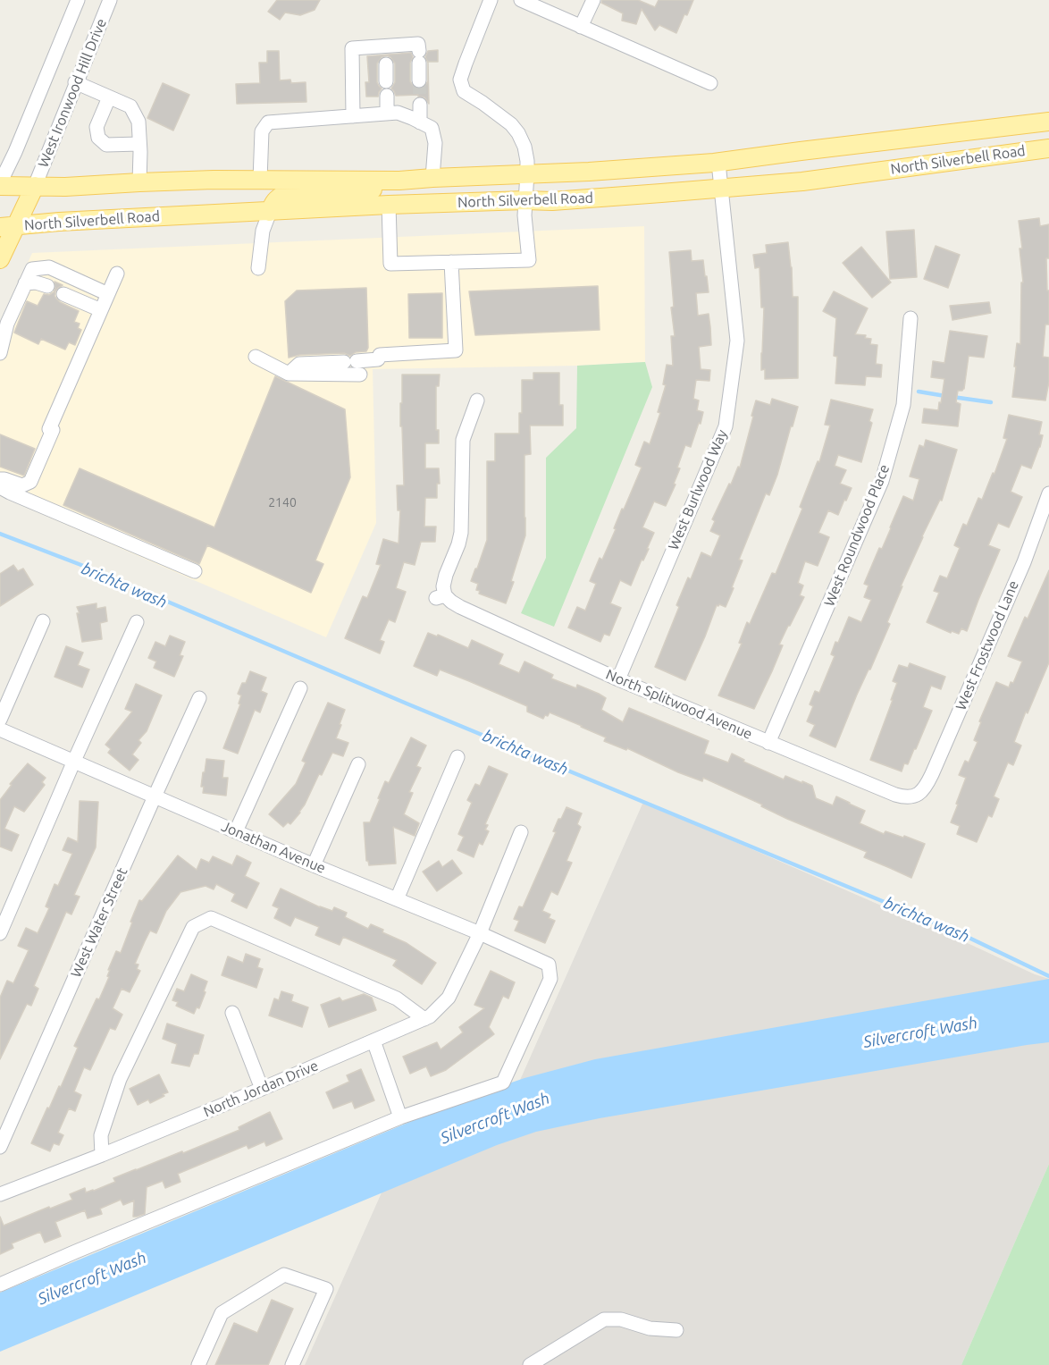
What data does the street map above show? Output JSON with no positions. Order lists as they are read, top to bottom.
{
  "streets": {
    "main road": ["North Silverbell Road"],
    "street": [
      "West Ironwood Hill Drive",
      "West Burlwood Way",
      "West Roundwood Place",
      "West Frostwood Lane",
      "North Splitwood Avenue",
      "Jonathan Avenue",
      "West Water Street",
      "North Jordan Drive"
    ]
  },
  "crossings": [
    ["West Ironwood Hill Drive", "North Silverbell Road"],
    ["North Silverbell Road", "West Burlwood Way"],
    ["West Burlwood Way", "North Splitwood Avenue"],
    ["West Roundwood Place", "North Splitwood Avenue"],
    ["West Frostwood Lane", "North Splitwood Avenue"],
    ["Jonathan Avenue", "West Water Street"],
    ["Jonathan Avenue", "North Jordan Drive"]
  ],
  "water": ["brichta wash", "Silvercroft Wash"],
  "house_numbers": ["2140"]
}
